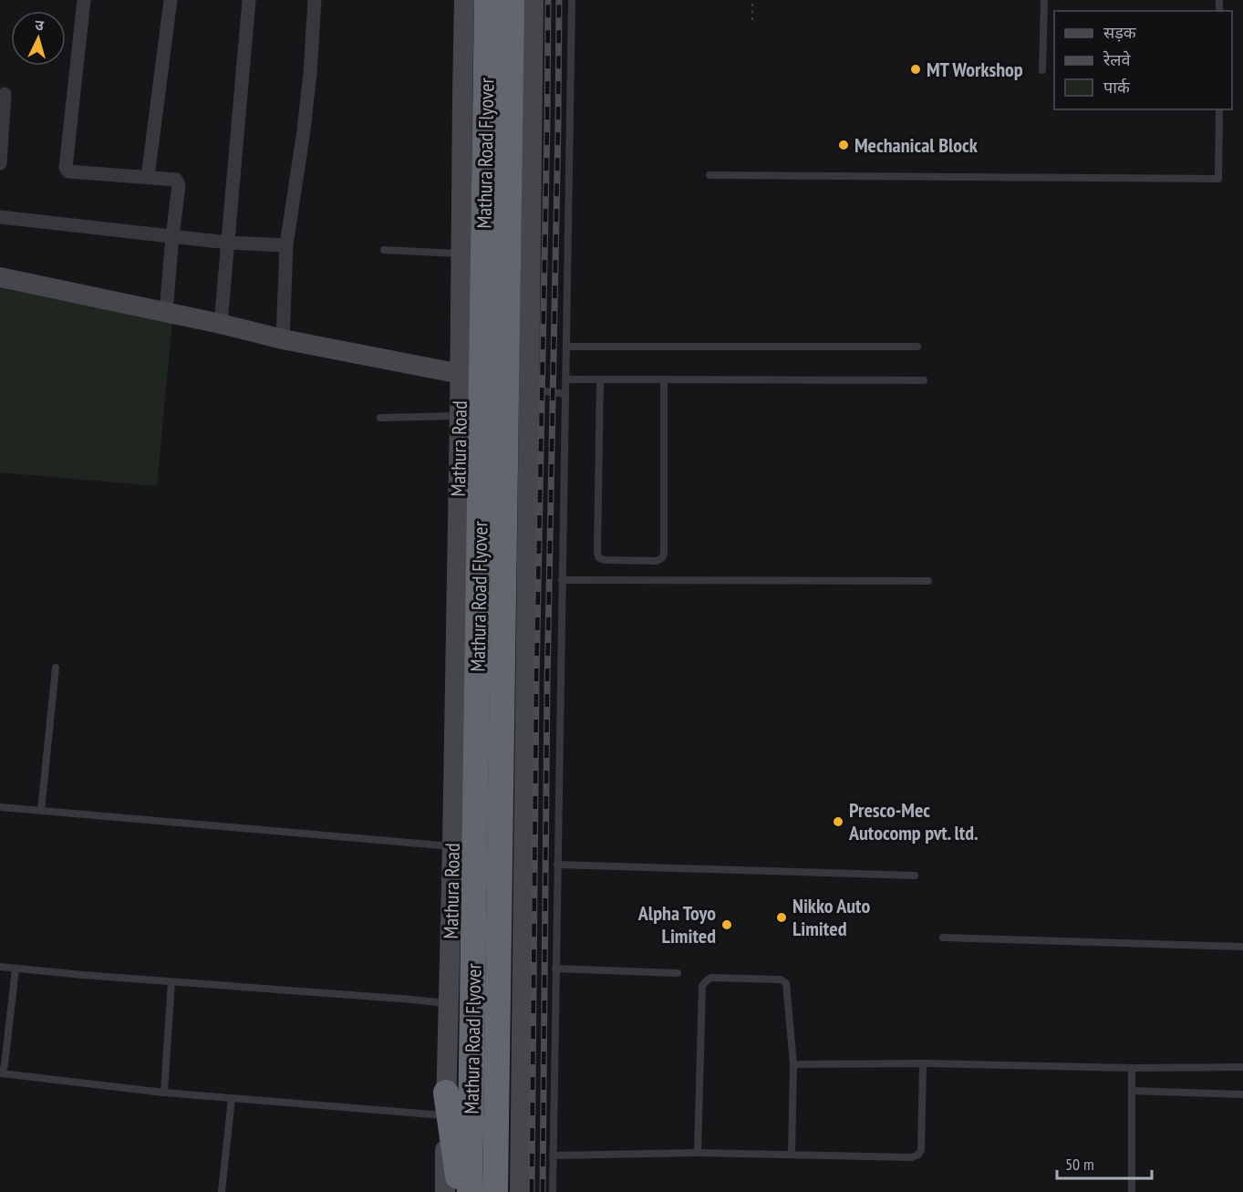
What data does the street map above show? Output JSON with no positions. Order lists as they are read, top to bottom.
{
  "streets": {
    "highway": ["Mathura Road Flyover"],
    "main road": ["Mathura Road"]
  },
  "places": [
    "MT Workshop",
    "Mechanical Block",
    "Presco-Mec Autocomp pvt. ltd.",
    "Nikko Auto Limited",
    "Alpha Toyo Limited"
  ],
  "legend": ["सड़क", "रेलवे", "पार्क"],
  "scale_bar": "50 m",
  "north": "top"
}
